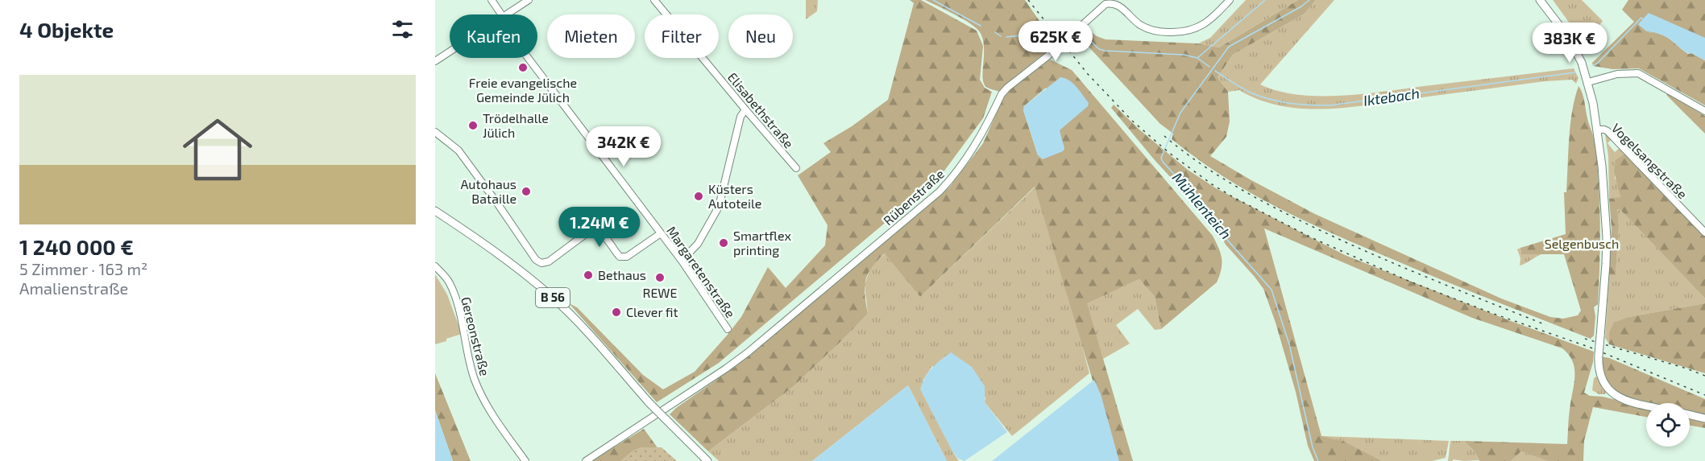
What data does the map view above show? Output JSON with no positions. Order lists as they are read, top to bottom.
{
  "streets": {
    "main road": ["B 56"],
    "street": [
      "Elisabethstraße",
      "Vogelsangstraße",
      "Rübenstraße",
      "Margaretenstraße",
      "Gereonstraße"
    ]
  },
  "water": ["Iktebach", "Mühlenteich"],
  "parks": ["Selgenbusch"],
  "places": [
    "Freie evangelische Gemeinde Jülich",
    "Trödelhalle Jülich",
    "Autohaus Bataille",
    "Küsters Autoteile",
    "Smartflex printing",
    "Bethaus",
    "REWE",
    "Clever fit"
  ],
  "page": {
    "heading": "4 Objekte",
    "chip": [
      "Kaufen",
      "Mieten",
      "Filter",
      "Neu"
    ],
    "price": [
      "625K €",
      "383K €",
      "342K €",
      "1.24M €"
    ],
    "list": [
      {
        "name": "1 240 000 €",
        "note": "5 Zimmer · 163 m² · Amalienstraße"
      }
    ]
  }
}
